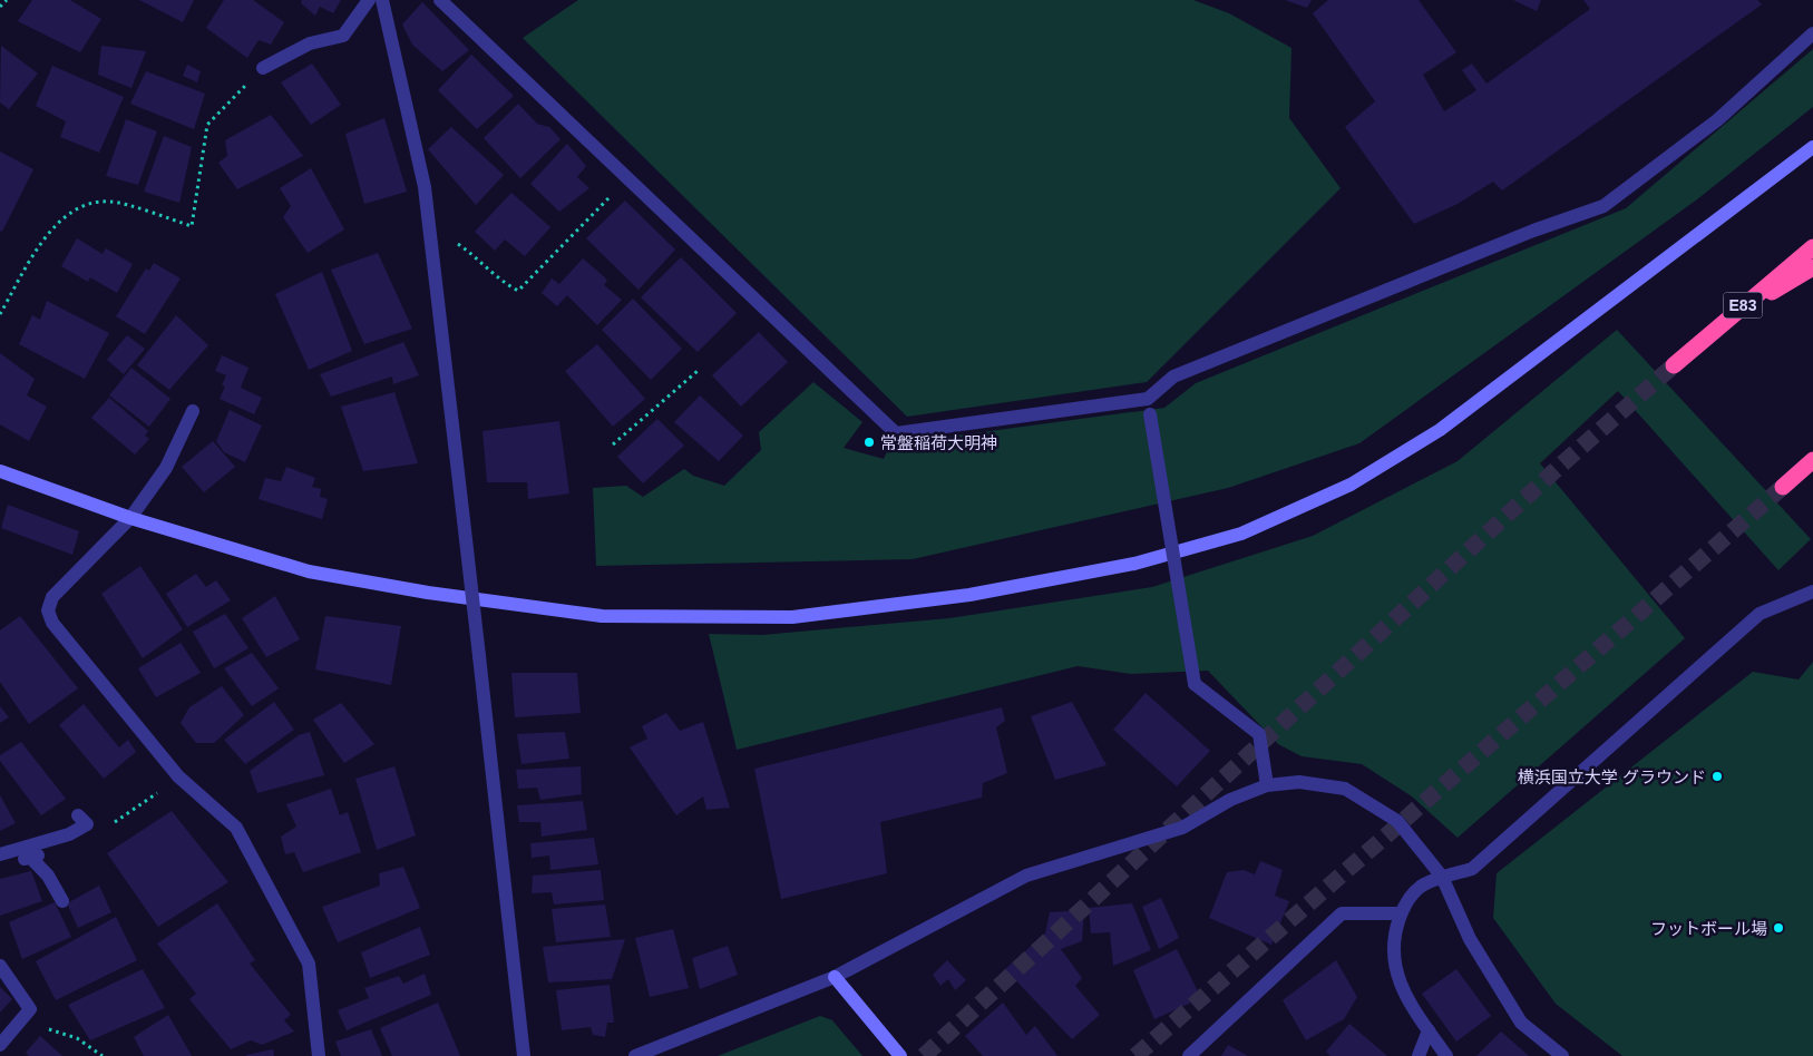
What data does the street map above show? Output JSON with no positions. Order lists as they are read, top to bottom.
{
  "streets": {
    "highway": ["E83"]
  },
  "places": ["常盤稲荷大明神", "横浜国立大学 グラウンド", "フットボール場"]
}
